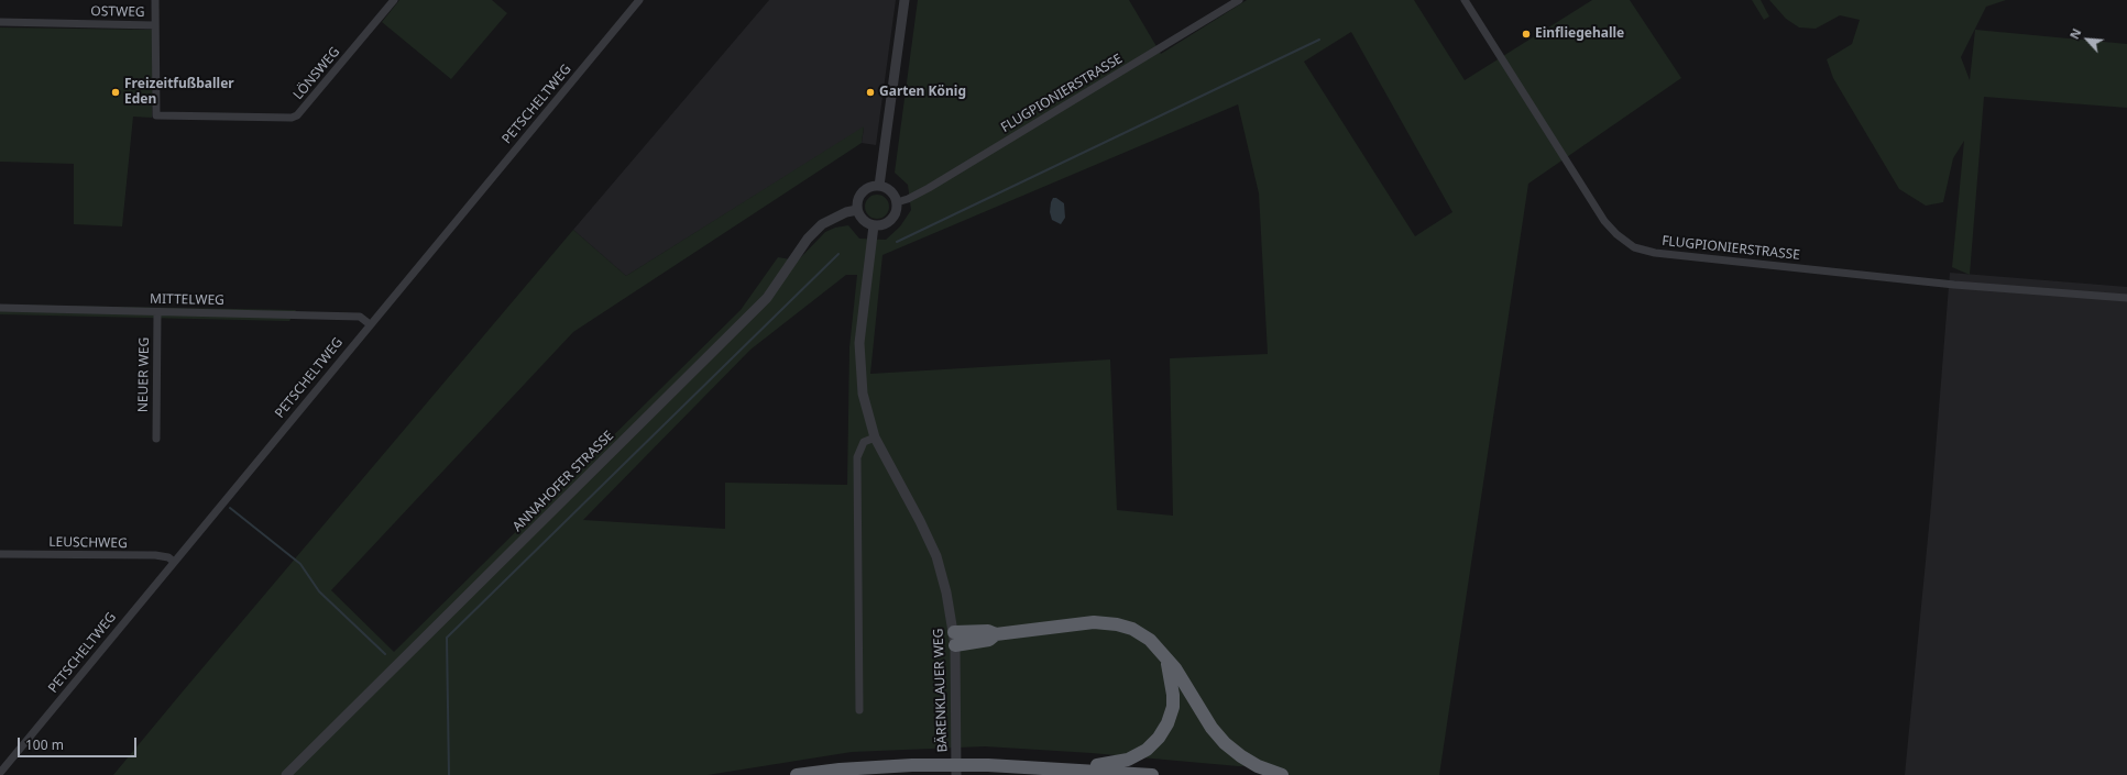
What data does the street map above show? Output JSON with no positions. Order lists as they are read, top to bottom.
{
  "streets": {
    "street": [
      "OSTWEG",
      "LÖNSWEG",
      "FLUGPIONIERSTRASSE",
      "PETSCHELTWEG",
      "MITTELWEG",
      "NEUER WEG",
      "ANNAHOFER STRASSE",
      "LEUSCHWEG",
      "BÄRENKLAUER WEG"
    ]
  },
  "crossings": [
    ["OSTWEG", "LÖNSWEG"],
    ["FLUGPIONIERSTRASSE", "ANNAHOFER STRASSE"],
    ["FLUGPIONIERSTRASSE", "BÄRENKLAUER WEG"],
    ["PETSCHELTWEG", "MITTELWEG"],
    ["PETSCHELTWEG", "LEUSCHWEG"],
    ["MITTELWEG", "NEUER WEG"],
    ["ANNAHOFER STRASSE", "BÄRENKLAUER WEG"]
  ],
  "places": ["Einfliegehalle", "Freizeitfußballer Eden", "Garten König"],
  "scale_bar": "100 m",
  "north": "top left"
}
